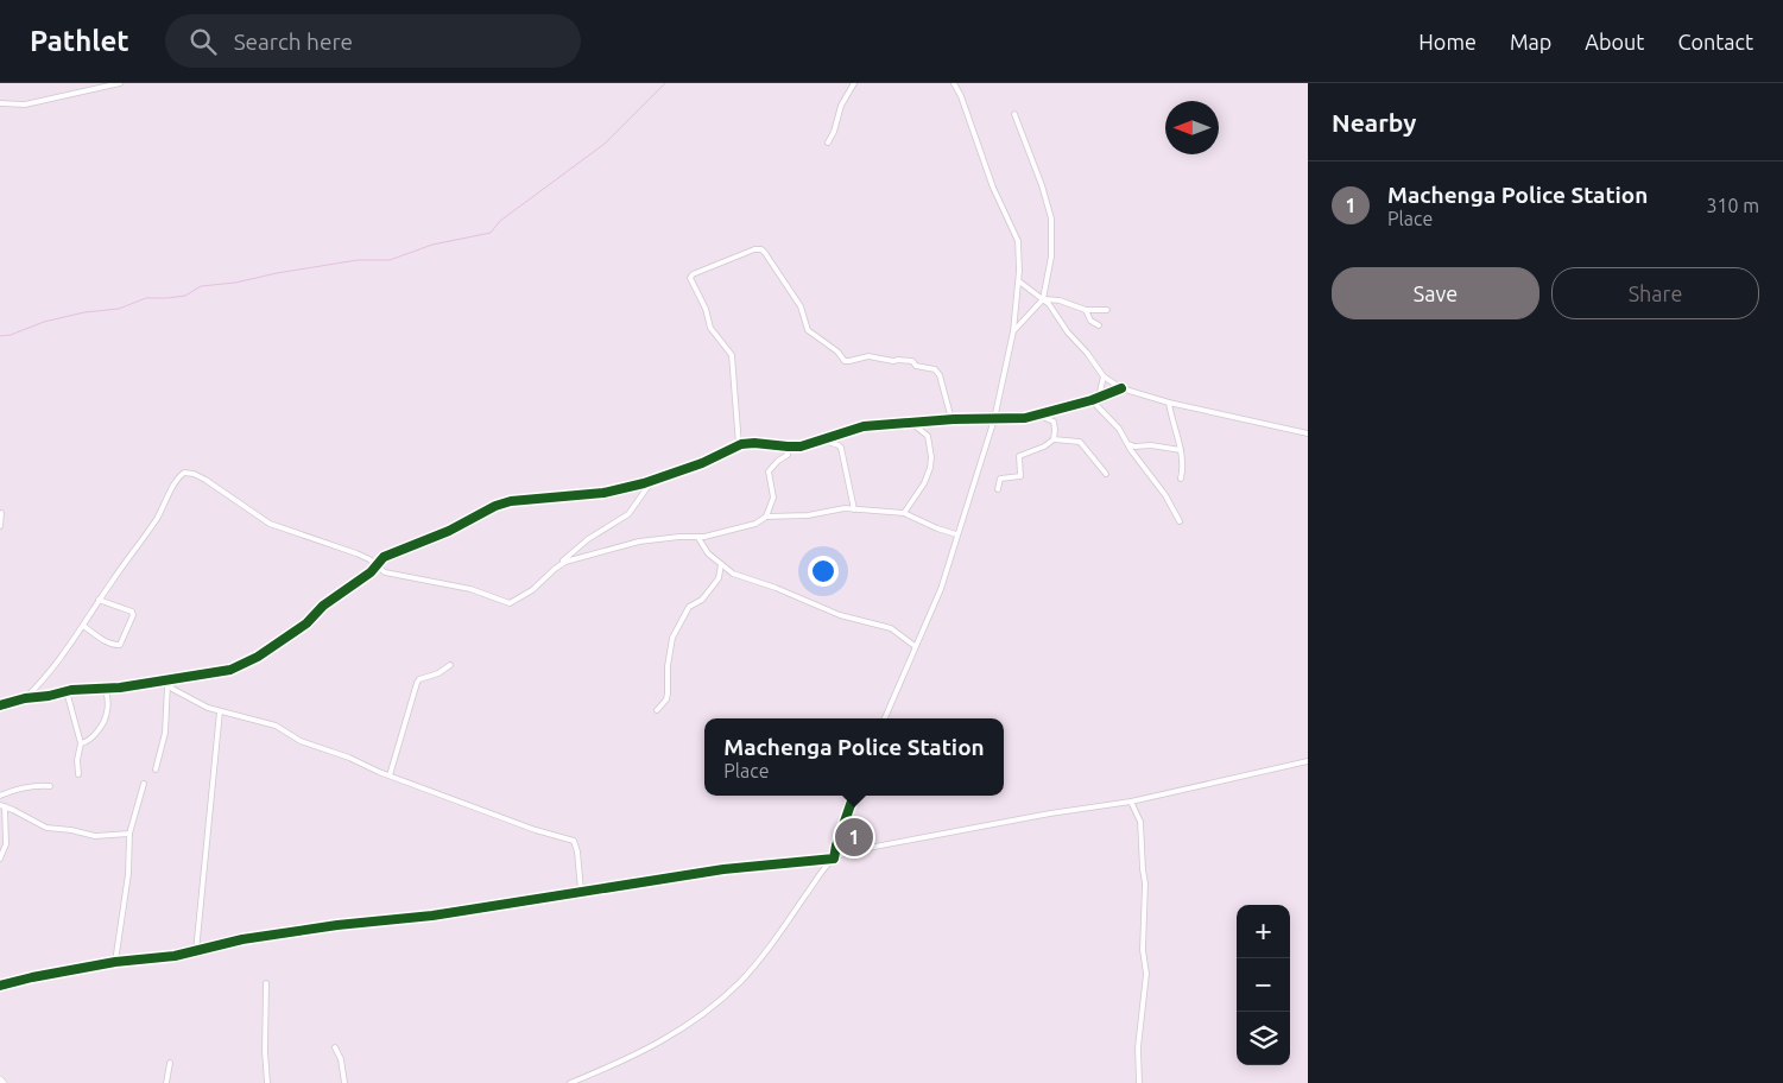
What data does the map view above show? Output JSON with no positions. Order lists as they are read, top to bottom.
{
  "north": "left",
  "page": {
    "header": "Pathlet",
    "search": "Search here",
    "nav": [
      "Home",
      "Map",
      "About",
      "Contact"
    ],
    "heading": "Nearby",
    "list": [
      {
        "mark": "1",
        "name": "Machenga Police Station",
        "note": "Place",
        "value": "310 m"
      }
    ],
    "buttons": ["Save", "Share"],
    "popup": ["Machenga Police Station", "Place"],
    "pins": "1",
    "map_buttons": ["+", "−"]
  }
}
